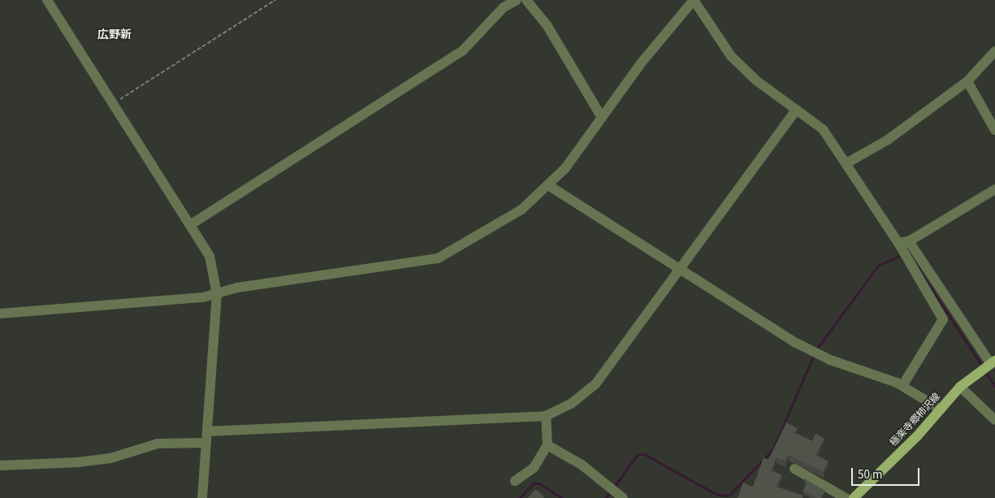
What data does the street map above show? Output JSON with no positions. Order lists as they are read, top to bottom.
{
  "streets": {
    "main road": ["極楽寺郷柿沢線"]
  },
  "districts": ["広野新"],
  "scale_bar": "50 m"
}
